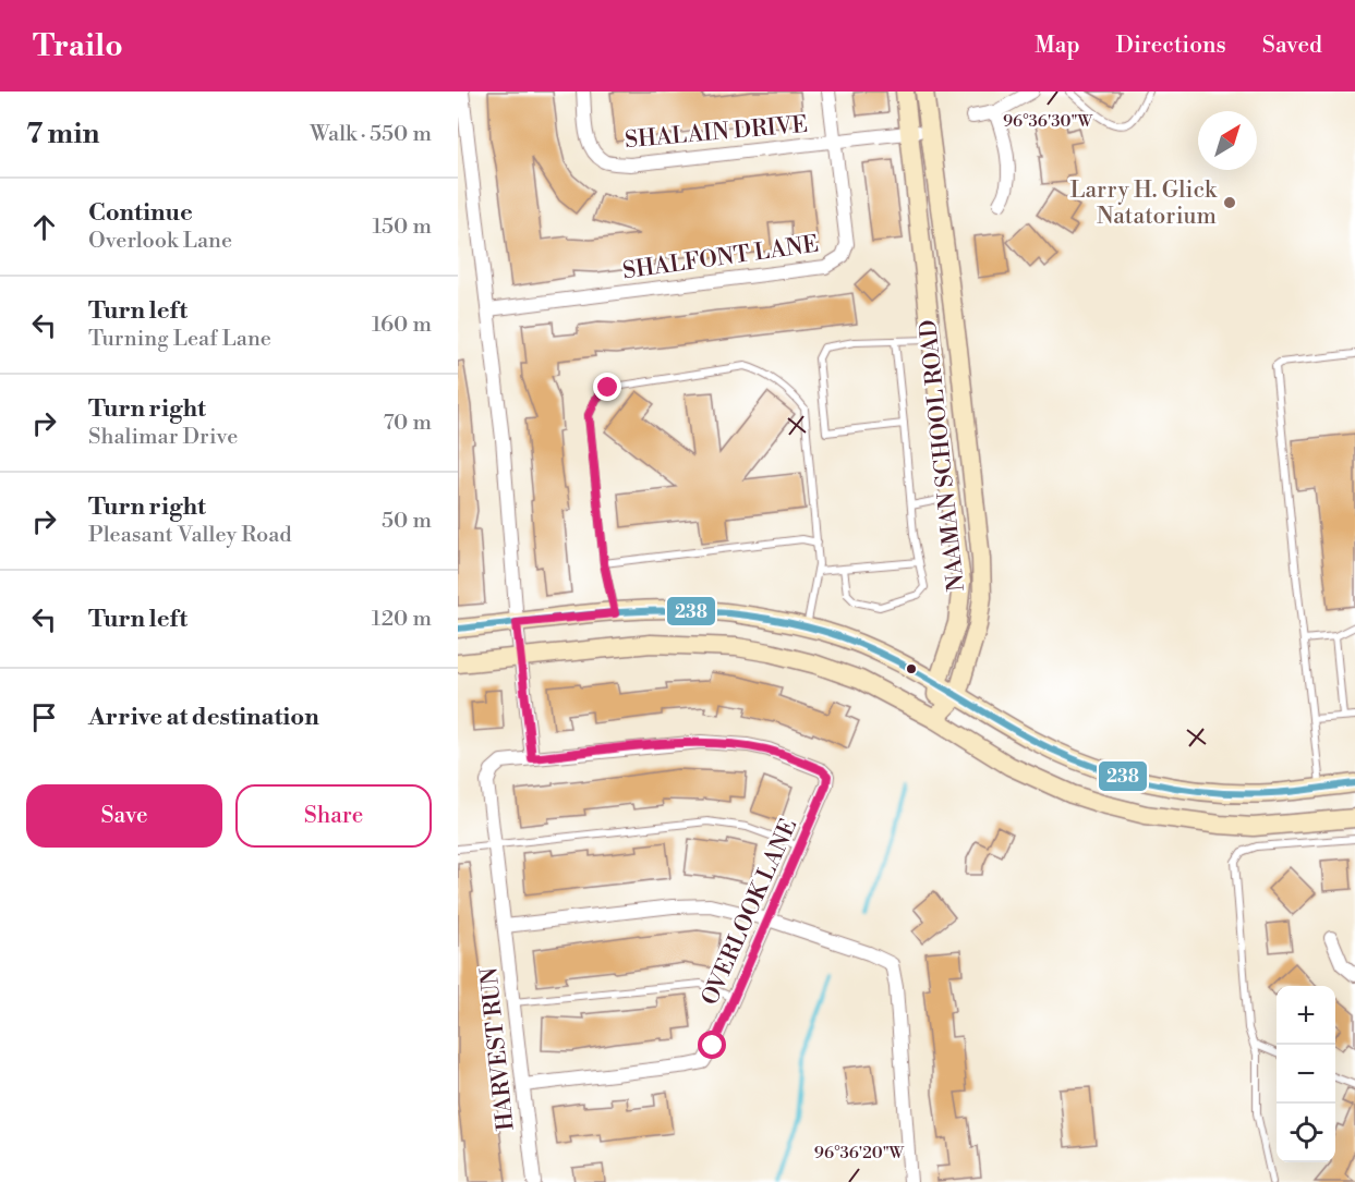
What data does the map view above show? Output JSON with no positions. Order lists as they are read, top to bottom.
{
  "streets": {
    "main road": ["NAAMAN SCHOOL ROAD"],
    "street": [
      "SHALAIN DRIVE",
      "SHALFONT LANE",
      "OVERLOOK LANE",
      "HARVEST RUN"
    ]
  },
  "crossings": [
    ["SHALAIN DRIVE", "SHALFONT LANE"],
    ["SHALAIN DRIVE", "NAAMAN SCHOOL ROAD"],
    ["OVERLOOK LANE", "HARVEST RUN"]
  ],
  "places": ["Larry H. Glick Natatorium"],
  "lines": ["transit line 238"],
  "north": "top right",
  "page": {
    "header": "Trailo",
    "nav": ["Map", "Directions", "Saved"],
    "heading": ["7 min", "Walk · 550 m"],
    "list": [
      ["Continue", "Overlook Lane", "150 m"],
      ["Turn left", "Turning Leaf Lane", "160 m"],
      ["Turn right", "Shalimar Drive", "70 m"],
      ["Turn right", "Pleasant Valley Road", "50 m"],
      ["Turn left", "120 m"],
      "Arrive at destination"
    ],
    "buttons": ["Save", "Share"],
    "map_buttons": ["+", "−"]
  },
  "coordinates": ["96°36'30\"W", "96°36'20\"W"]
}
